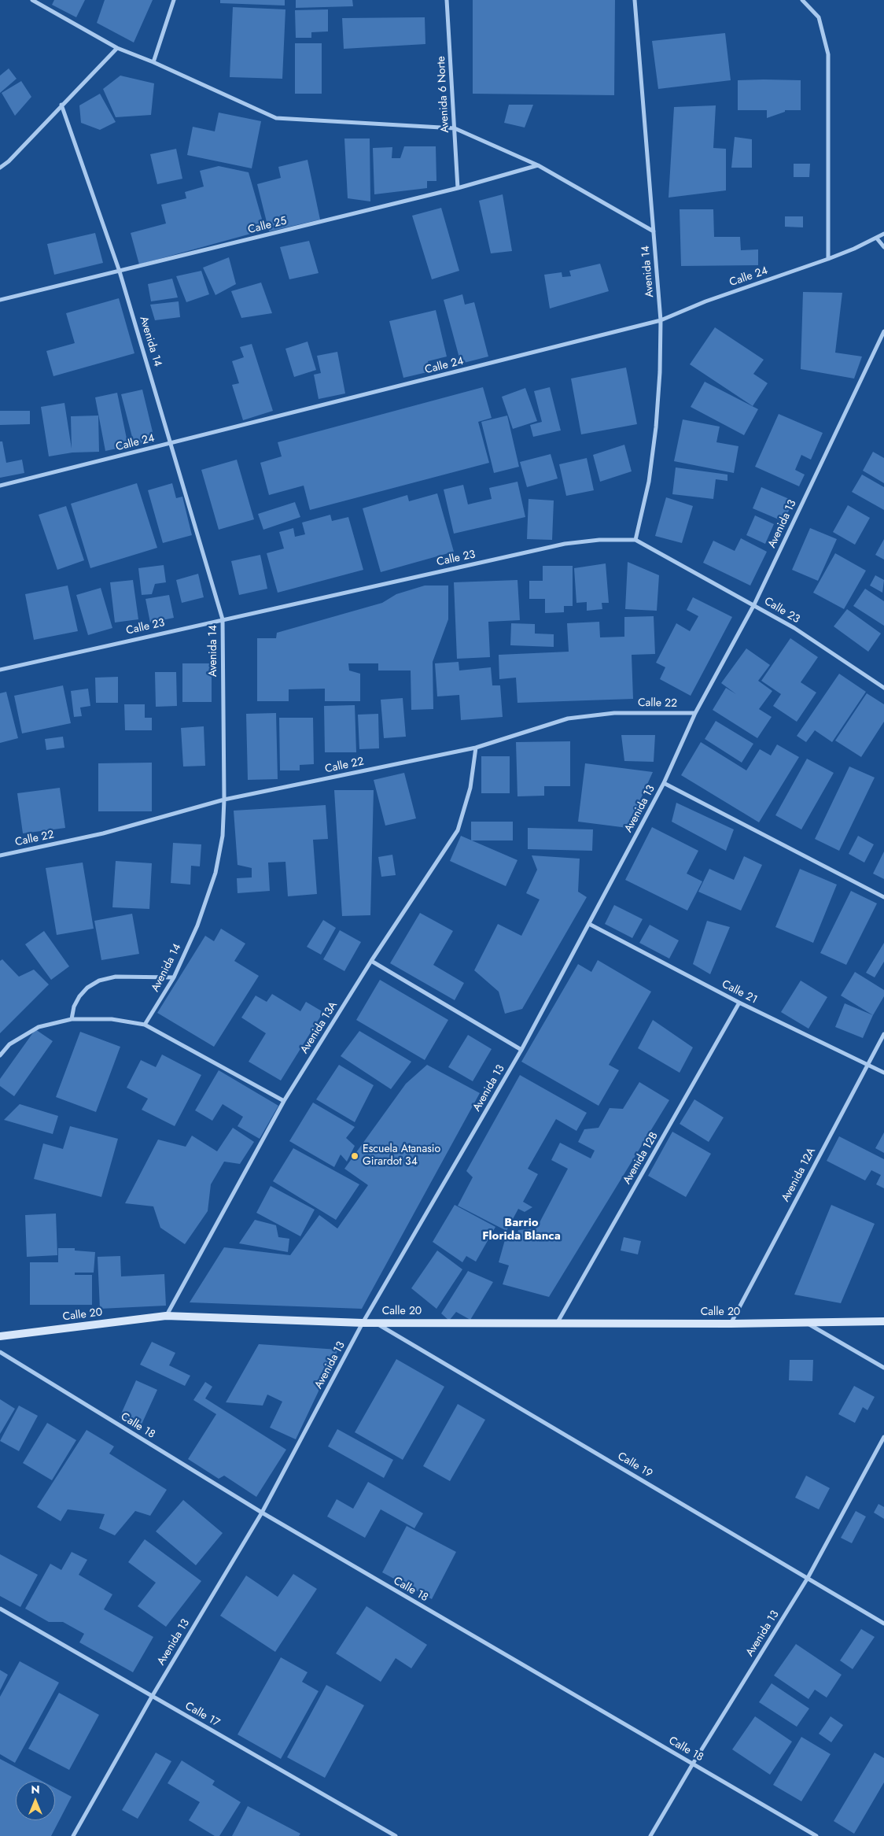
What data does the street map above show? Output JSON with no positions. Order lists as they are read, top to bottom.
{
  "streets": {
    "street": [
      "Avenida 6 Norte",
      "Calle 25",
      "Avenida 14",
      "Calle 24",
      "Avenida 13",
      "Calle 23",
      "Calle 22",
      "Calle 21",
      "Avenida 13A",
      "Avenida 12B",
      "Avenida 12A",
      "Calle 20",
      "Calle 18",
      "Calle 19",
      "Calle 17"
    ]
  },
  "crossings": [
    ["Avenida 6 Norte", "Calle 25"],
    ["Calle 25", "Avenida 14"],
    ["Avenida 14", "Calle 24"],
    ["Avenida 14", "Calle 23"],
    ["Avenida 14", "Calle 22"],
    ["Avenida 13", "Calle 23"],
    ["Avenida 13", "Calle 22"],
    ["Avenida 13", "Calle 21"],
    ["Avenida 13", "Calle 20"],
    ["Avenida 13", "Calle 18"],
    ["Avenida 13", "Calle 19"],
    ["Avenida 13", "Calle 17"],
    ["Calle 22", "Avenida 13A"],
    ["Calle 21", "Avenida 12B"],
    ["Calle 21", "Avenida 12A"],
    ["Avenida 13A", "Calle 20"],
    ["Avenida 12B", "Calle 20"],
    ["Avenida 12A", "Calle 20"],
    ["Calle 20", "Calle 19"]
  ],
  "districts": ["Barrio Florida Blanca"],
  "places": ["Escuela Atanasio Girardot 34"],
  "north": "top"
}
